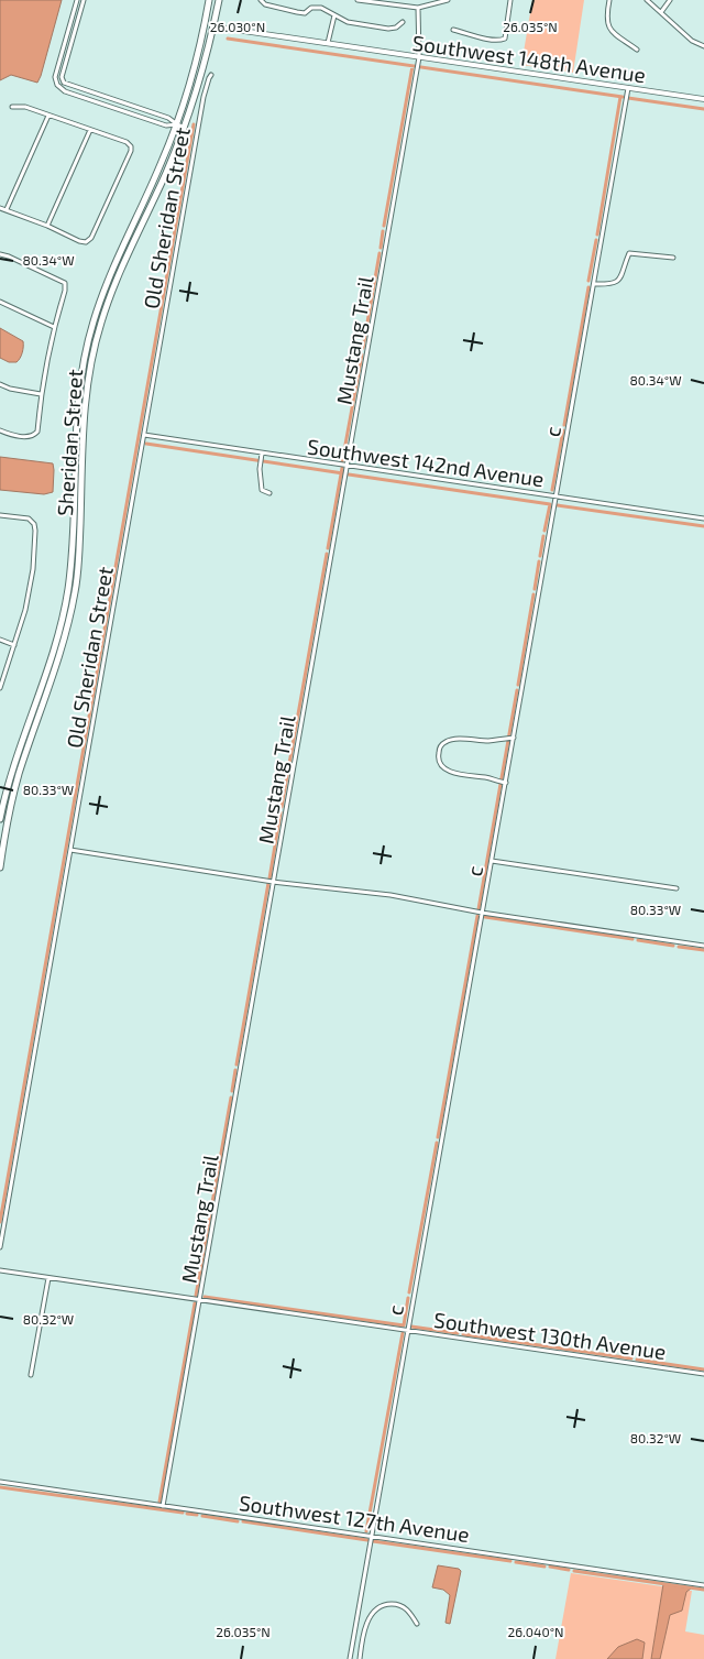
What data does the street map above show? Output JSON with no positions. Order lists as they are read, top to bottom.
{
  "streets": {
    "main road": ["Sheridan Street"],
    "street": [
      "Southwest 148th Avenue",
      "Old Sheridan Street",
      "Mustang Trail",
      "c",
      "Southwest 142nd Avenue",
      "Southwest 130th Avenue",
      "Southwest 127th Avenue"
    ]
  },
  "crossings": [
    ["Southwest 148th Avenue", "Mustang Trail"],
    ["Southwest 148th Avenue", "c"],
    ["Southwest 148th Avenue", "Sheridan Street"],
    ["Old Sheridan Street", "Southwest 142nd Avenue"],
    ["Mustang Trail", "Southwest 142nd Avenue"],
    ["Mustang Trail", "Southwest 130th Avenue"],
    ["Mustang Trail", "Southwest 127th Avenue"],
    ["c", "Southwest 142nd Avenue"],
    ["c", "Southwest 130th Avenue"],
    ["c", "Southwest 127th Avenue"]
  ],
  "coordinates": [
    "26.030°N",
    "26.035°N",
    "80.34°W",
    "80.33°W",
    "80.32°W",
    "26.040°N"
  ]
}
